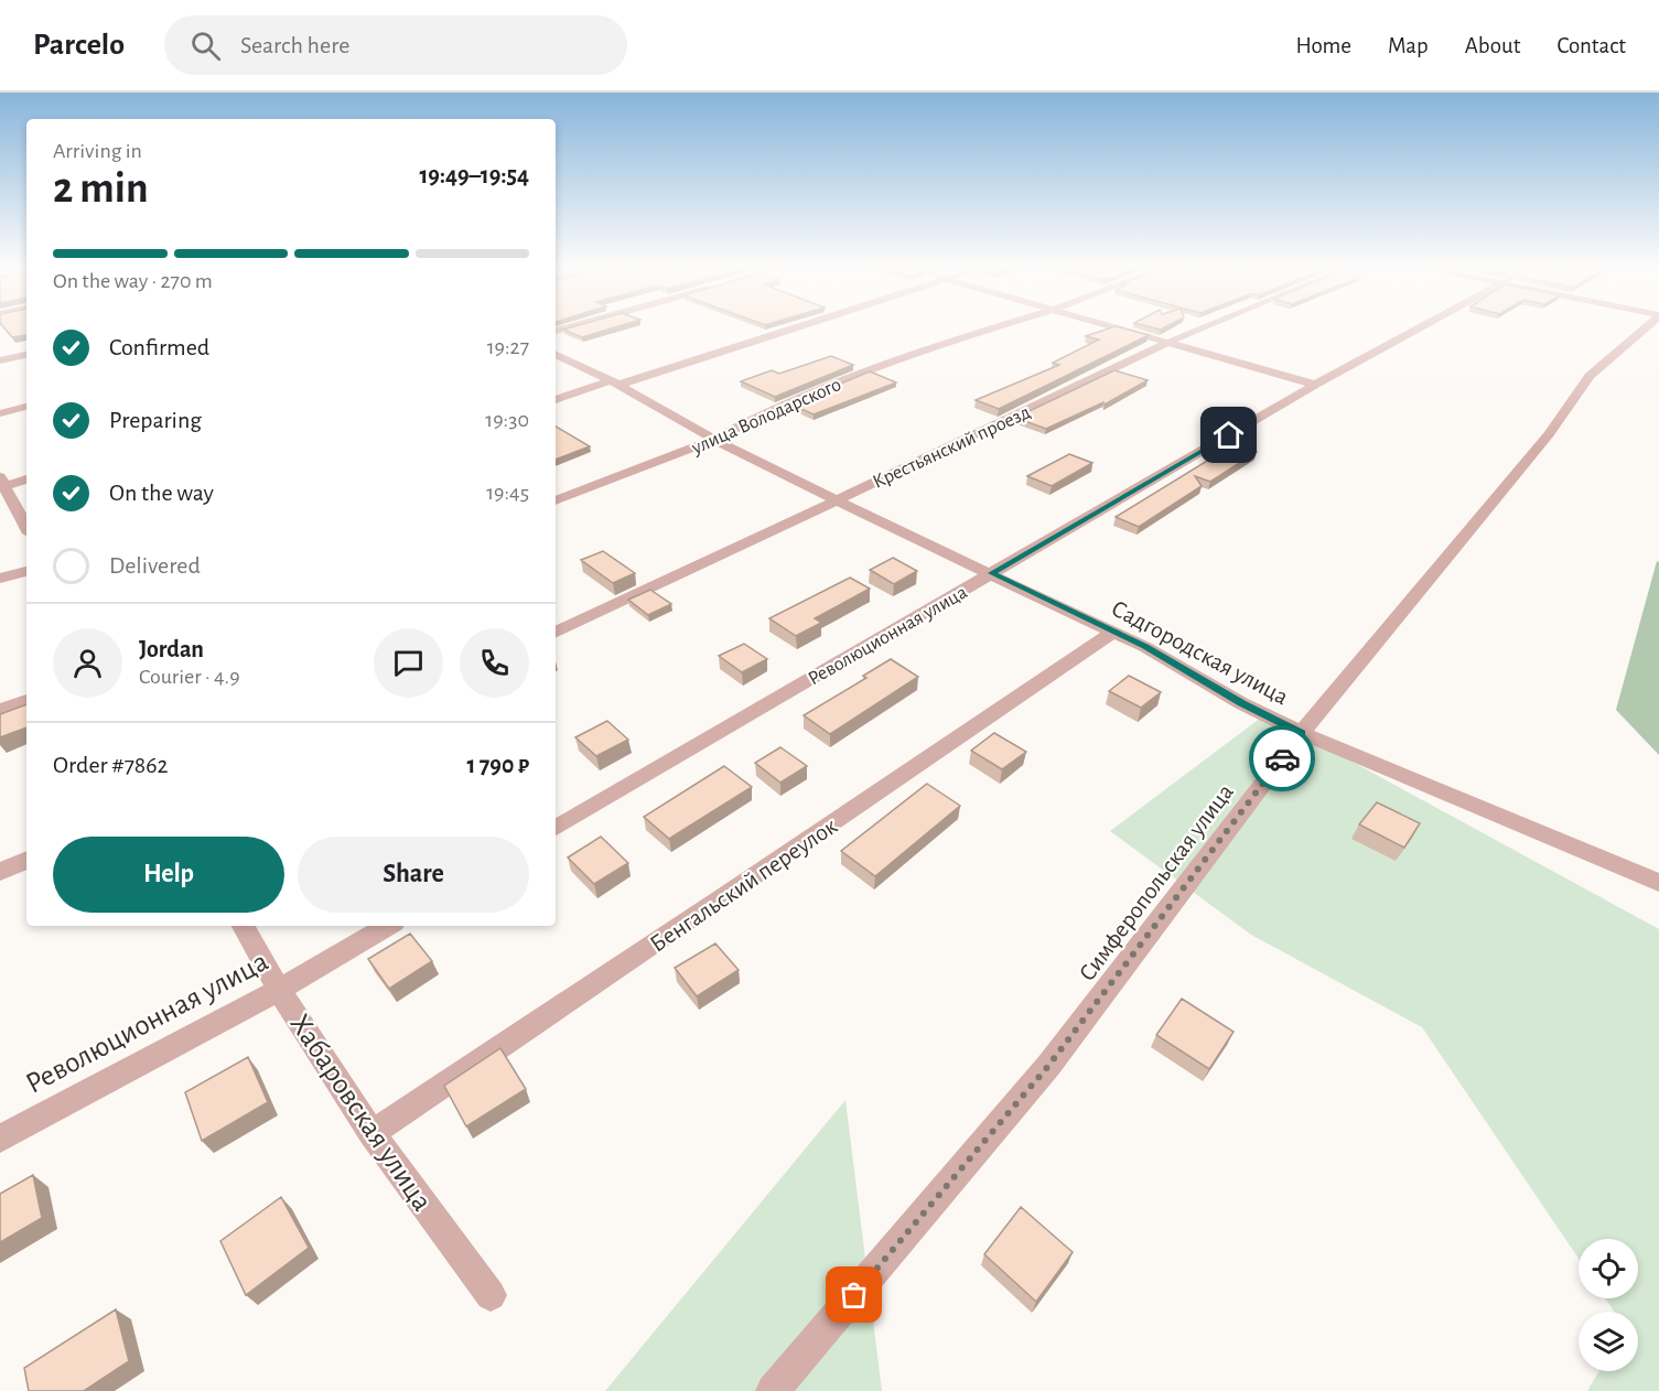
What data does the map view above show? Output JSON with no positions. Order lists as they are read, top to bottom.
{
  "streets": {
    "street": [
      "улица Володарского",
      "Крестьянский проезд",
      "Революционная улица",
      "Садгородская улица",
      "Симферопольская улица",
      "Бенгальский переулок",
      "Хабаровская улица"
    ]
  },
  "crossings": [
    ["улица Володарского", "Садгородская улица"],
    ["Крестьянский проезд", "Садгородская улица"],
    ["Революционная улица", "Садгородская улица"],
    ["Революционная улица", "Хабаровская улица"],
    ["Садгородская улица", "Симферопольская улица"],
    ["Садгородская улица", "Бенгальский переулок"],
    ["Бенгальский переулок", "Хабаровская улица"]
  ],
  "page": {
    "header": "Parcelo",
    "search": "Search here",
    "nav": [
      "Home",
      "Map",
      "About",
      "Contact"
    ],
    "heading": ["2 min", "Arriving in", "19:49–19:54"],
    "panel": [
      "Jordan",
      "Courier · 4.9",
      "Order #7862",
      "1 790 ₽"
    ],
    "bar": "On the way · 270 m",
    "list": [
      ["Confirmed", "19:27"],
      ["Preparing", "19:30"],
      ["On the way", "19:45"],
      "Delivered"
    ],
    "buttons": ["Help", "Share"]
  }
}
